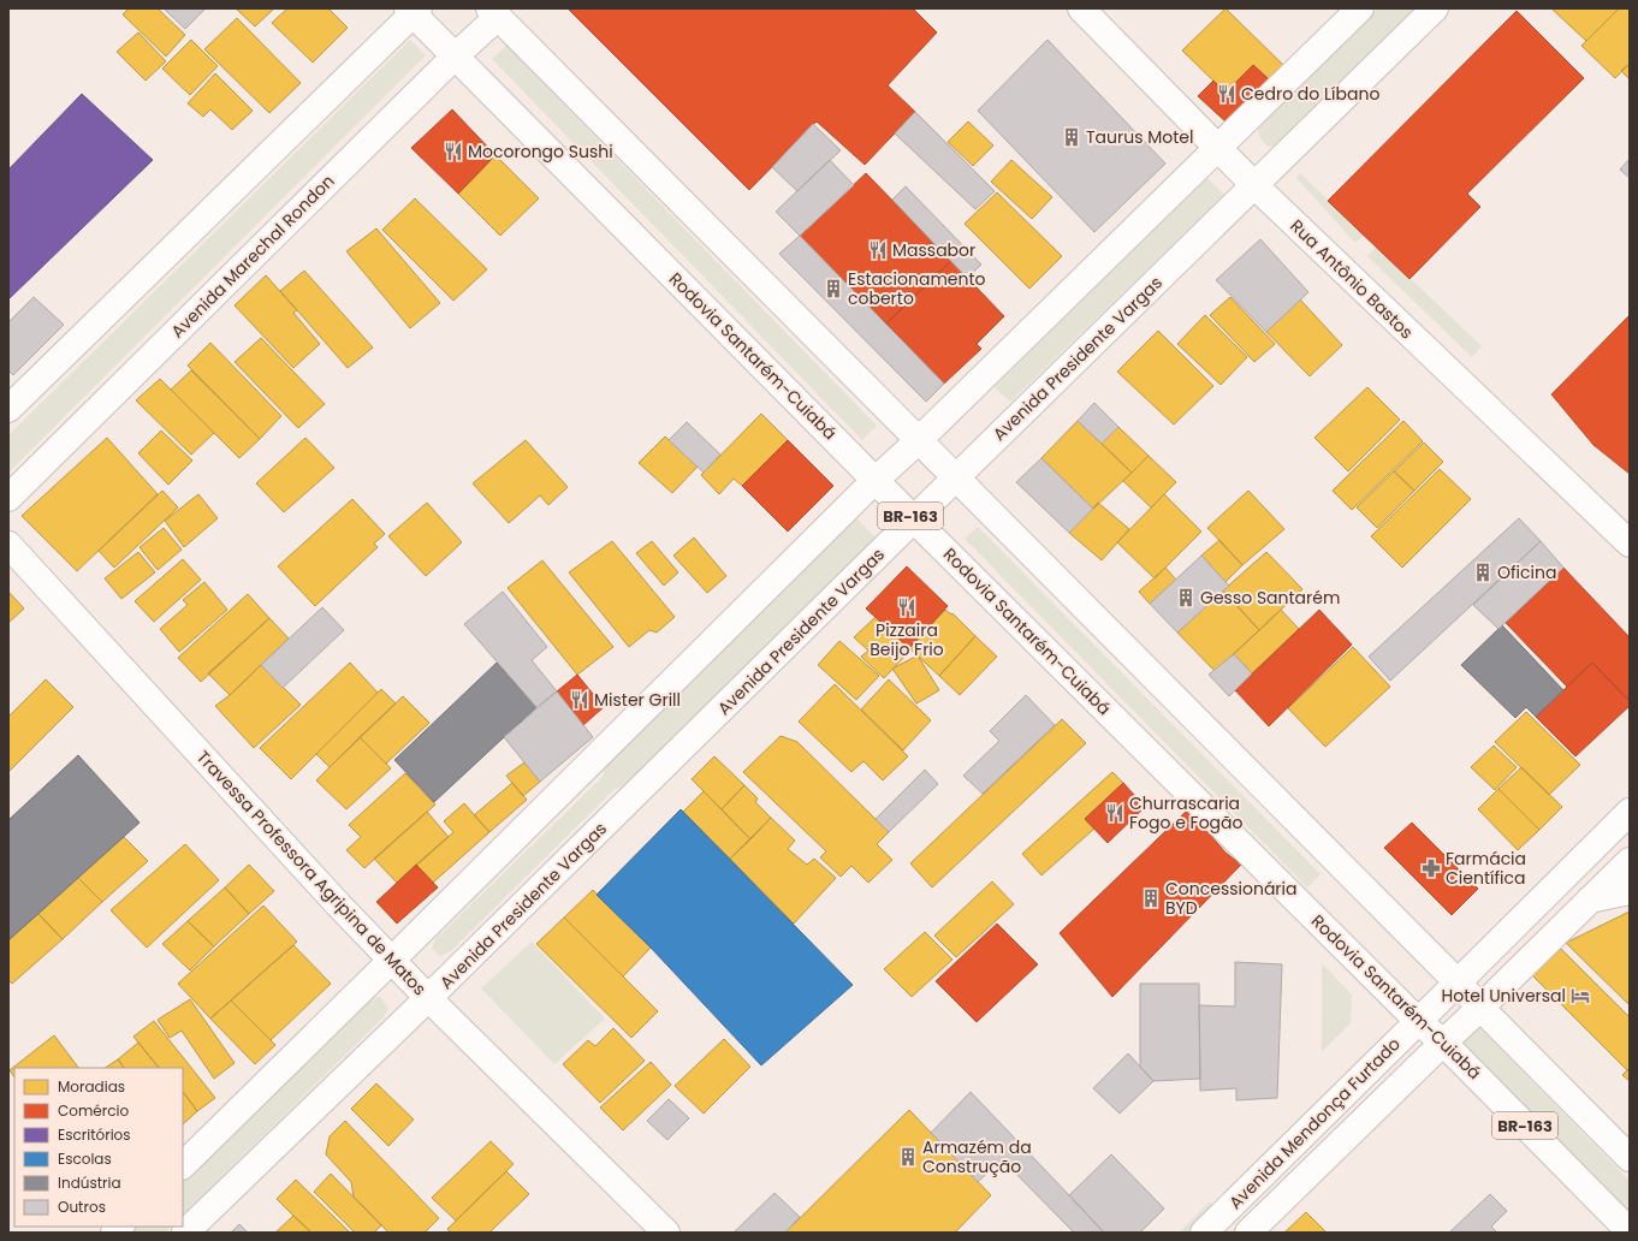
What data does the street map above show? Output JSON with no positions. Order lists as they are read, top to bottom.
{
  "streets": {
    "main road": [
      "Avenida Marechal Rondon",
      "Rua Antônio Bastos",
      "Rodovia Santarém-Cuiabá",
      "Avenida Presidente Vargas",
      "BR-163",
      "Travessa Professora Agripina de Matos",
      "Avenida Mendonça Furtado"
    ]
  },
  "crossings": [
    ["Avenida Marechal Rondon", "Rodovia Santarém-Cuiabá"],
    ["Avenida Marechal Rondon", "BR-163"],
    ["Rua Antônio Bastos", "Avenida Presidente Vargas"],
    ["Rodovia Santarém-Cuiabá", "Avenida Presidente Vargas"],
    ["Rodovia Santarém-Cuiabá", "Avenida Mendonça Furtado"],
    ["Avenida Presidente Vargas", "BR-163"],
    ["Avenida Presidente Vargas", "Travessa Professora Agripina de Matos"],
    ["BR-163", "Avenida Mendonça Furtado"]
  ],
  "places": {
    "restaurant": [
      "Cedro do Líbano",
      "Mocorongo Sushi",
      "Massabor",
      "Pizzaira Beijo Frio",
      "Mister Grill",
      "Churrascaria Fogo e Fogão"
    ],
    "building": [
      "Taurus Motel",
      "Estacionamento coberto",
      "Oficina",
      "Gesso Santarém",
      "Concessionária BYD",
      "Armazém da Construção"
    ],
    "pharmacy": ["Farmácia Científica"],
    "hotel": ["Hotel Universal"]
  },
  "legend": [
    "Moradias",
    "Comércio",
    "Escritórios",
    "Escolas",
    "Indústria",
    "Outros"
  ]
}
